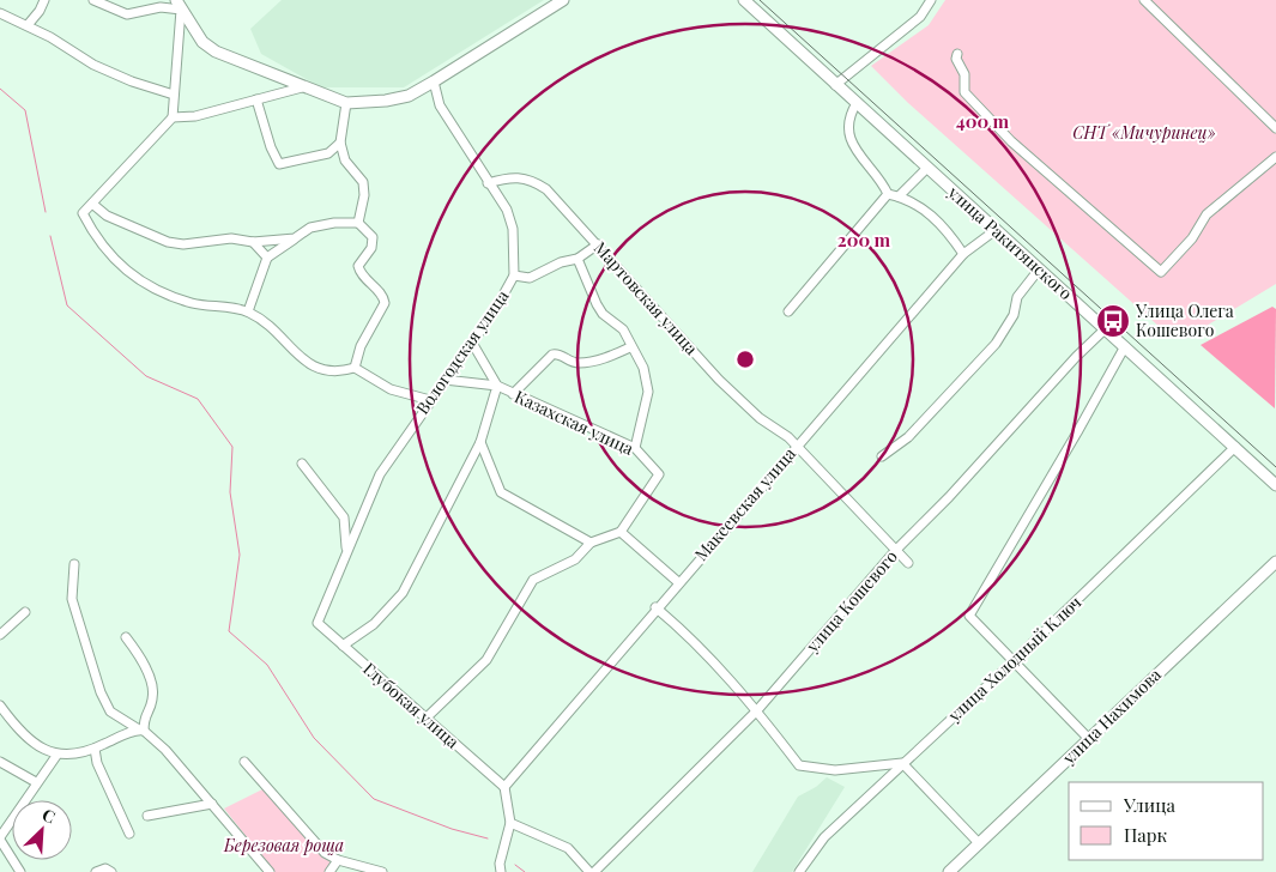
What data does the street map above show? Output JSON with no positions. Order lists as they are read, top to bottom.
{
  "streets": {
    "main road": ["улица Ракитянского", "улица Нахимова"],
    "street": [
      "Мартовская улица",
      "Вологодская улица",
      "Казахская улица",
      "Макеевская улица",
      "улица Кошевого",
      "улица Холодный Ключ",
      "Глубокая улица"
    ]
  },
  "crossings": [
    ["улица Ракитянского", "Макеевская улица"],
    ["улица Ракитянского", "улица Кошевого"],
    ["улица Ракитянского", "улица Холодный Ключ"],
    ["Мартовская улица", "Вологодская улица"],
    ["Мартовская улица", "Макеевская улица"],
    ["Мартовская улица", "улица Кошевого"],
    ["Вологодская улица", "Казахская улица"],
    ["Вологодская улица", "Глубокая улица"],
    ["Макеевская улица", "Глубокая улица"]
  ],
  "parks": ["СНТ «Мичуринец»", "Березовая роща"],
  "places": {
    "bus stop": ["Улица Олега Кошевого"]
  },
  "legend": ["Улица", "Парк"],
  "north": "top right",
  "rings": ["400 m", "200 m"]
}
